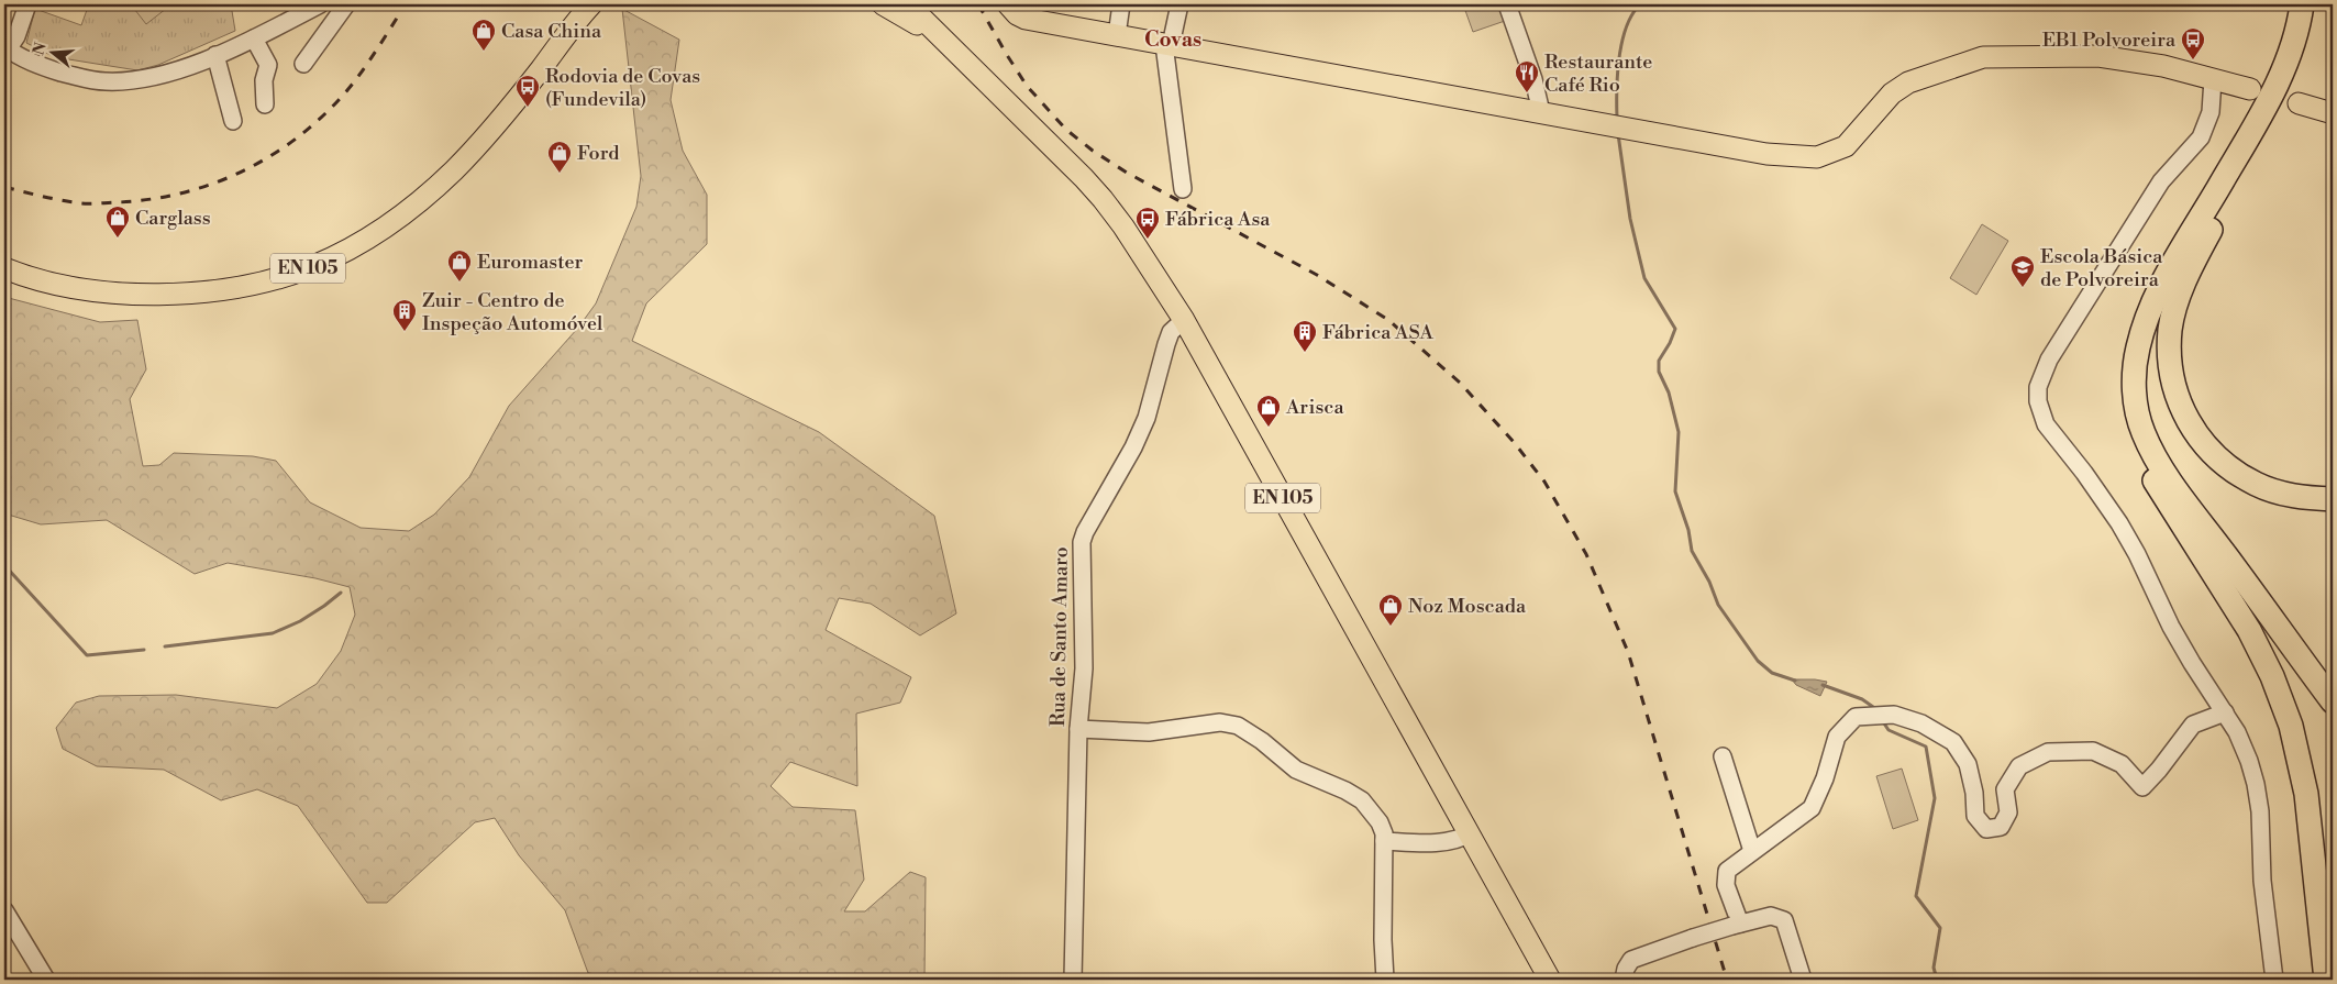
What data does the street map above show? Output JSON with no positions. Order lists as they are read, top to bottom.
{
  "streets": {
    "main road": ["EN 105"],
    "street": ["Rua de Santo Amaro"]
  },
  "crossings": [
    ["EN 105", "Rua de Santo Amaro"]
  ],
  "districts": ["Covas"],
  "places": {
    "shop": [
      "Casa China",
      "Ford",
      "Carglass",
      "Euromaster",
      "Arisca",
      "Noz Moscada"
    ],
    "bus stop": ["EB1 Polvoreira", "Rodovia de Covas (Fundevila)", "Fábrica Asa"],
    "restaurant": ["Restaurante Café Rio"],
    "school or university": ["Escola Básica de Polvoreira"],
    "building": ["Zuir - Centro de Inspeção Automóvel", "Fábrica ASA"]
  },
  "north": "left"
}
